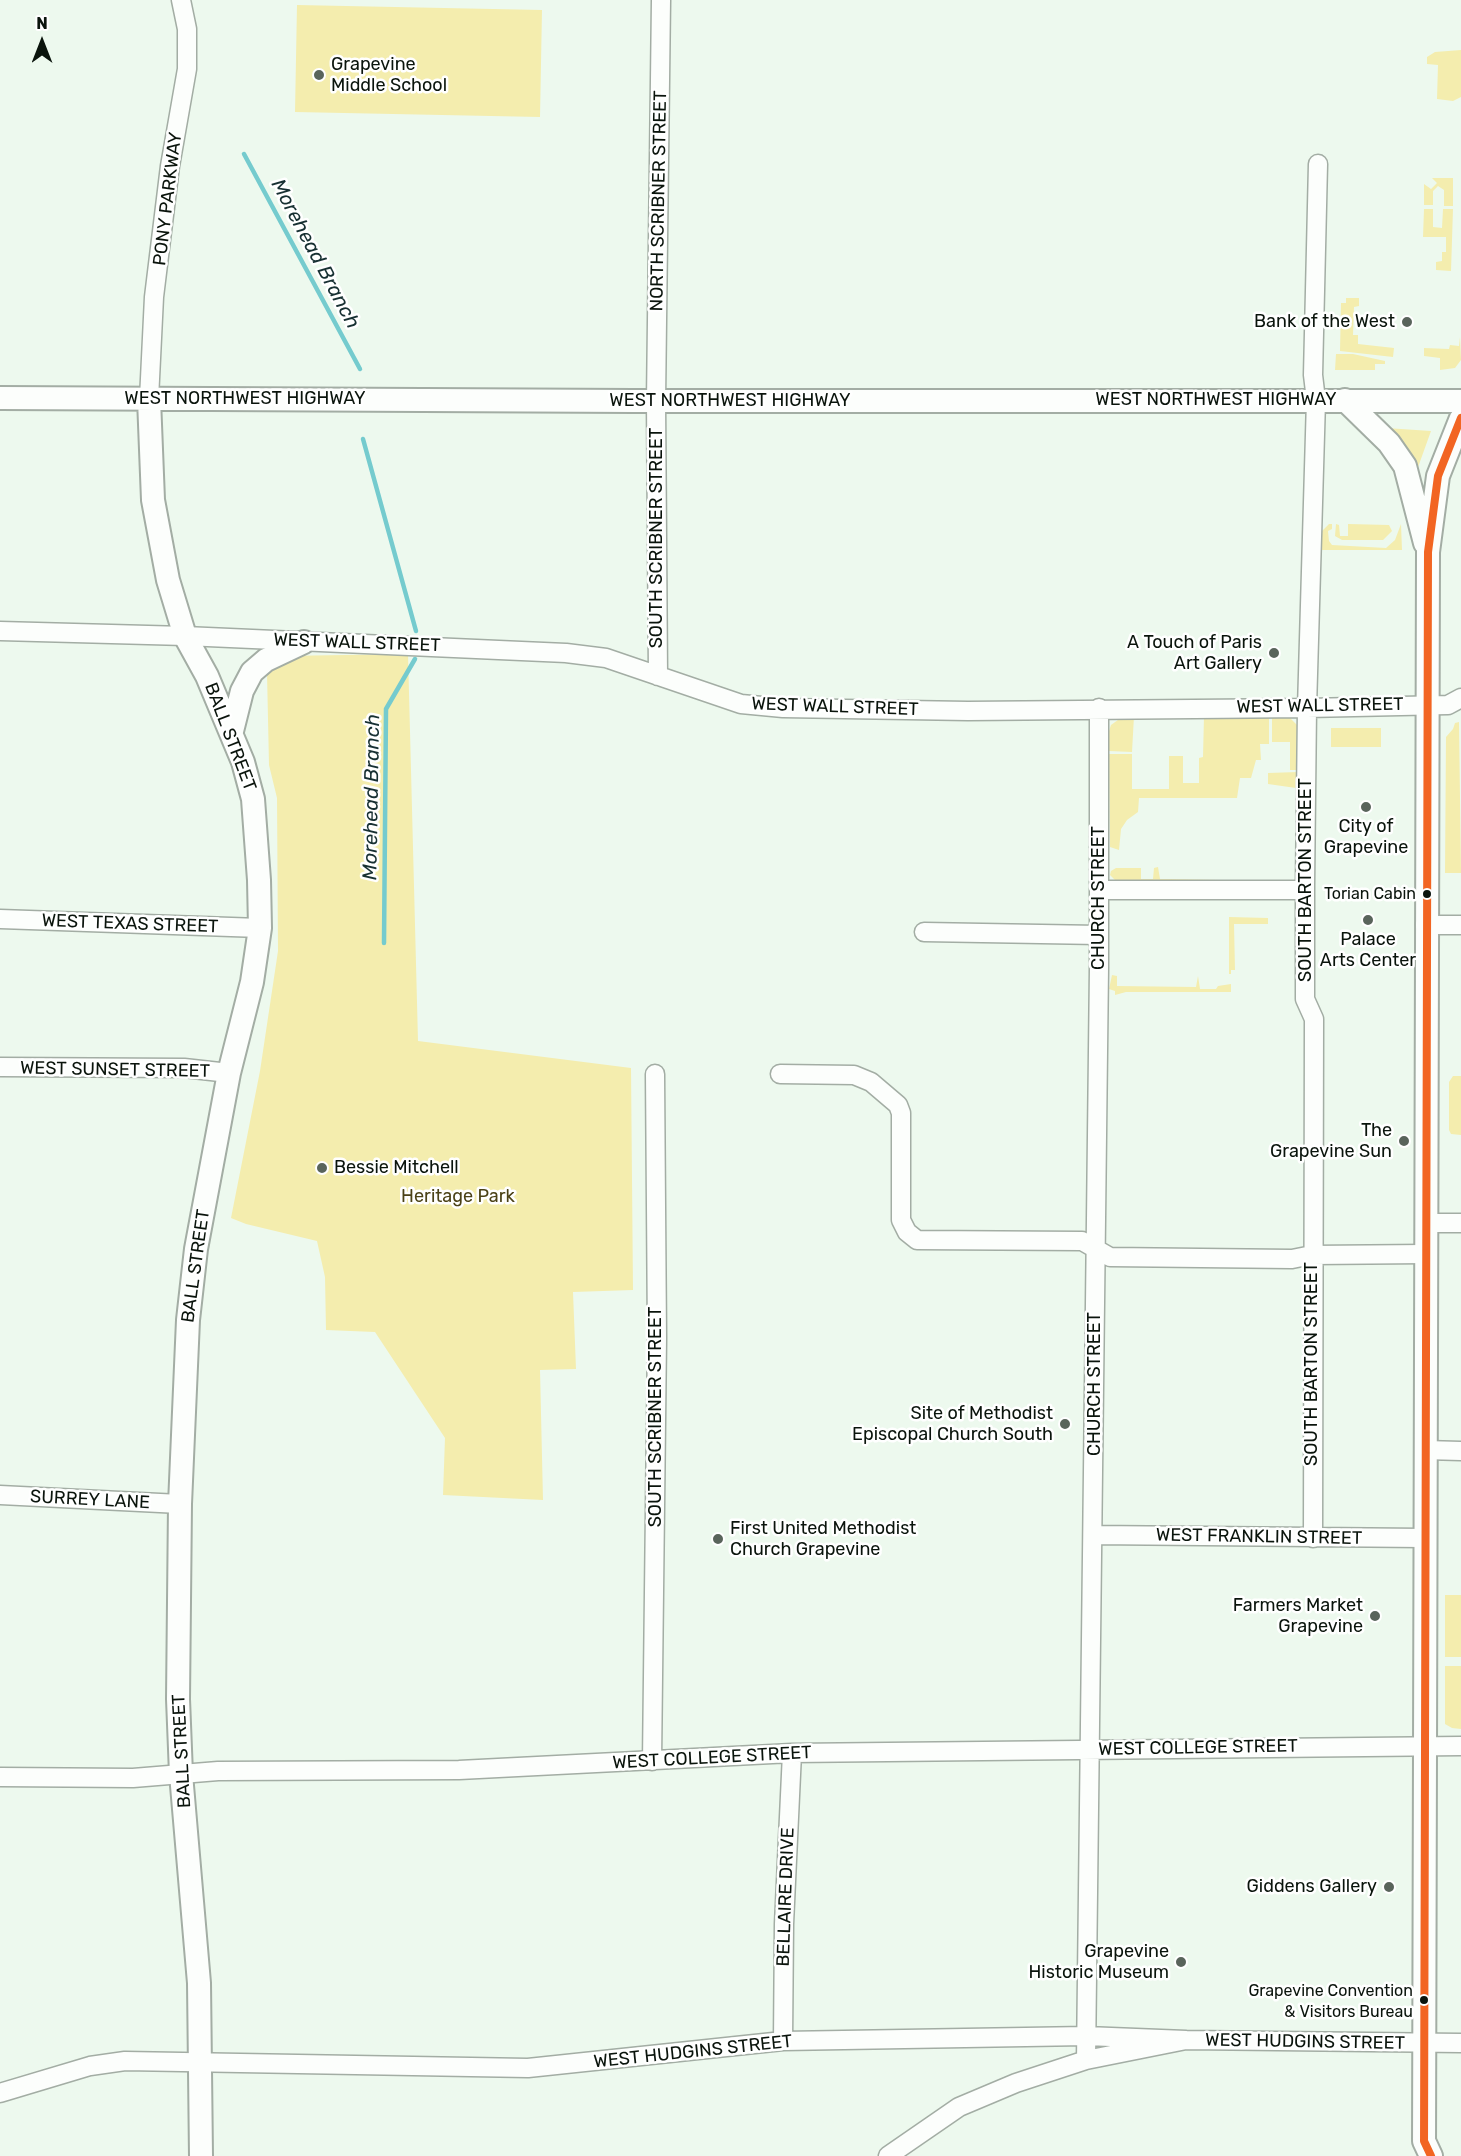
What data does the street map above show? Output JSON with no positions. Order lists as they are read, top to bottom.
{
  "streets": {
    "main road": ["WEST NORTHWEST HIGHWAY", "BALL STREET"],
    "street": [
      "PONY PARKWAY",
      "NORTH SCRIBNER STREET",
      "SOUTH SCRIBNER STREET",
      "WEST WALL STREET",
      "SOUTH BARTON STREET",
      "CHURCH STREET",
      "WEST TEXAS STREET",
      "WEST SUNSET STREET",
      "SURREY LANE",
      "WEST FRANKLIN STREET",
      "WEST COLLEGE STREET",
      "BELLAIRE DRIVE",
      "WEST HUDGINS STREET"
    ]
  },
  "crossings": [
    ["PONY PARKWAY", "WEST NORTHWEST HIGHWAY"],
    ["PONY PARKWAY", "BALL STREET"],
    ["NORTH SCRIBNER STREET", "WEST NORTHWEST HIGHWAY"],
    ["NORTH SCRIBNER STREET", "SOUTH SCRIBNER STREET"],
    ["WEST NORTHWEST HIGHWAY", "SOUTH SCRIBNER STREET"],
    ["WEST NORTHWEST HIGHWAY", "BALL STREET"],
    ["WEST NORTHWEST HIGHWAY", "SOUTH BARTON STREET"],
    ["SOUTH SCRIBNER STREET", "WEST WALL STREET"],
    ["SOUTH SCRIBNER STREET", "WEST COLLEGE STREET"],
    ["WEST WALL STREET", "BALL STREET"],
    ["WEST WALL STREET", "SOUTH BARTON STREET"],
    ["WEST WALL STREET", "CHURCH STREET"],
    ["BALL STREET", "WEST TEXAS STREET"],
    ["BALL STREET", "WEST SUNSET STREET"],
    ["BALL STREET", "SURREY LANE"],
    ["BALL STREET", "WEST COLLEGE STREET"],
    ["BALL STREET", "WEST HUDGINS STREET"],
    ["SOUTH BARTON STREET", "WEST FRANKLIN STREET"],
    ["CHURCH STREET", "WEST FRANKLIN STREET"],
    ["CHURCH STREET", "WEST COLLEGE STREET"],
    ["CHURCH STREET", "WEST HUDGINS STREET"],
    ["WEST COLLEGE STREET", "BELLAIRE DRIVE"],
    ["BELLAIRE DRIVE", "WEST HUDGINS STREET"]
  ],
  "water": ["Morehead Branch"],
  "parks": ["Heritage Park"],
  "places": [
    "Grapevine Middle School",
    "Bank of the West",
    "A Touch of Paris Art Gallery",
    "City of Grapevine",
    "Torian Cabin",
    "Palace Arts Center",
    "The Grapevine Sun",
    "Bessie Mitchell",
    "Site of Methodist Episcopal Church South",
    "First United Methodist Church Grapevine",
    "Farmers Market Grapevine",
    "Giddens Gallery",
    "Grapevine Historic Museum",
    "Grapevine Convention & Visitors Bureau"
  ],
  "north": "top"
}
